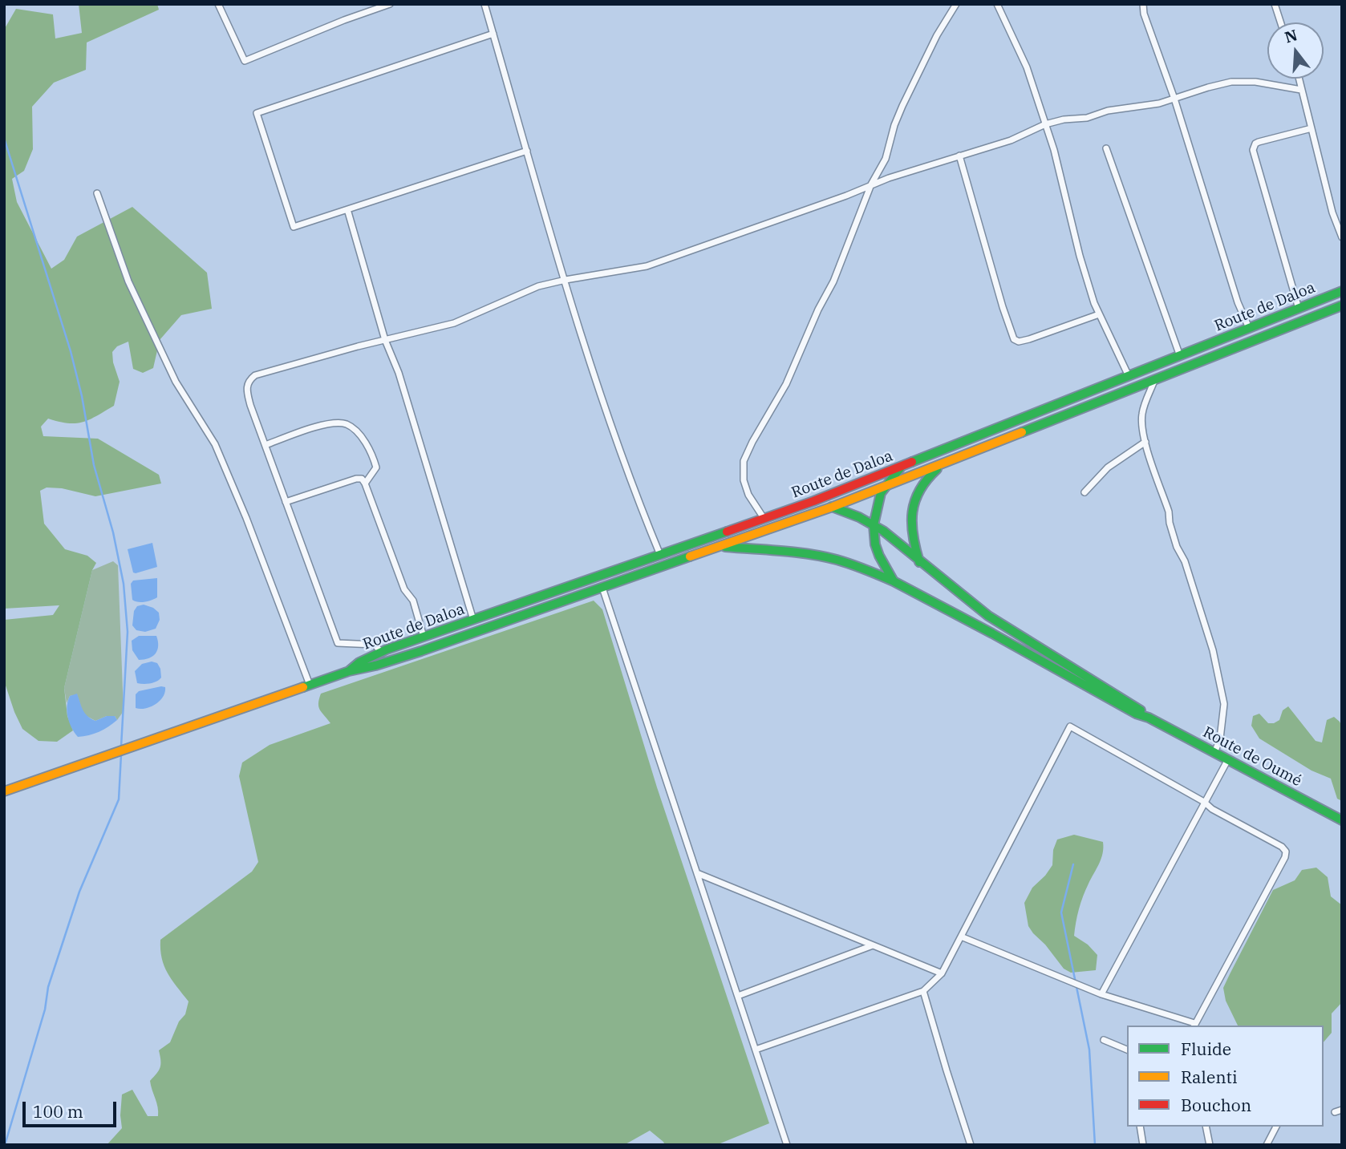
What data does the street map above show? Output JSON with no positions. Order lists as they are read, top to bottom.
{
  "streets": {
    "main road": ["Route de Daloa", "Route de Oumé"]
  },
  "legend": ["Fluide", "Ralenti", "Bouchon"],
  "scale_bar": "100 m",
  "north": "top"
}
